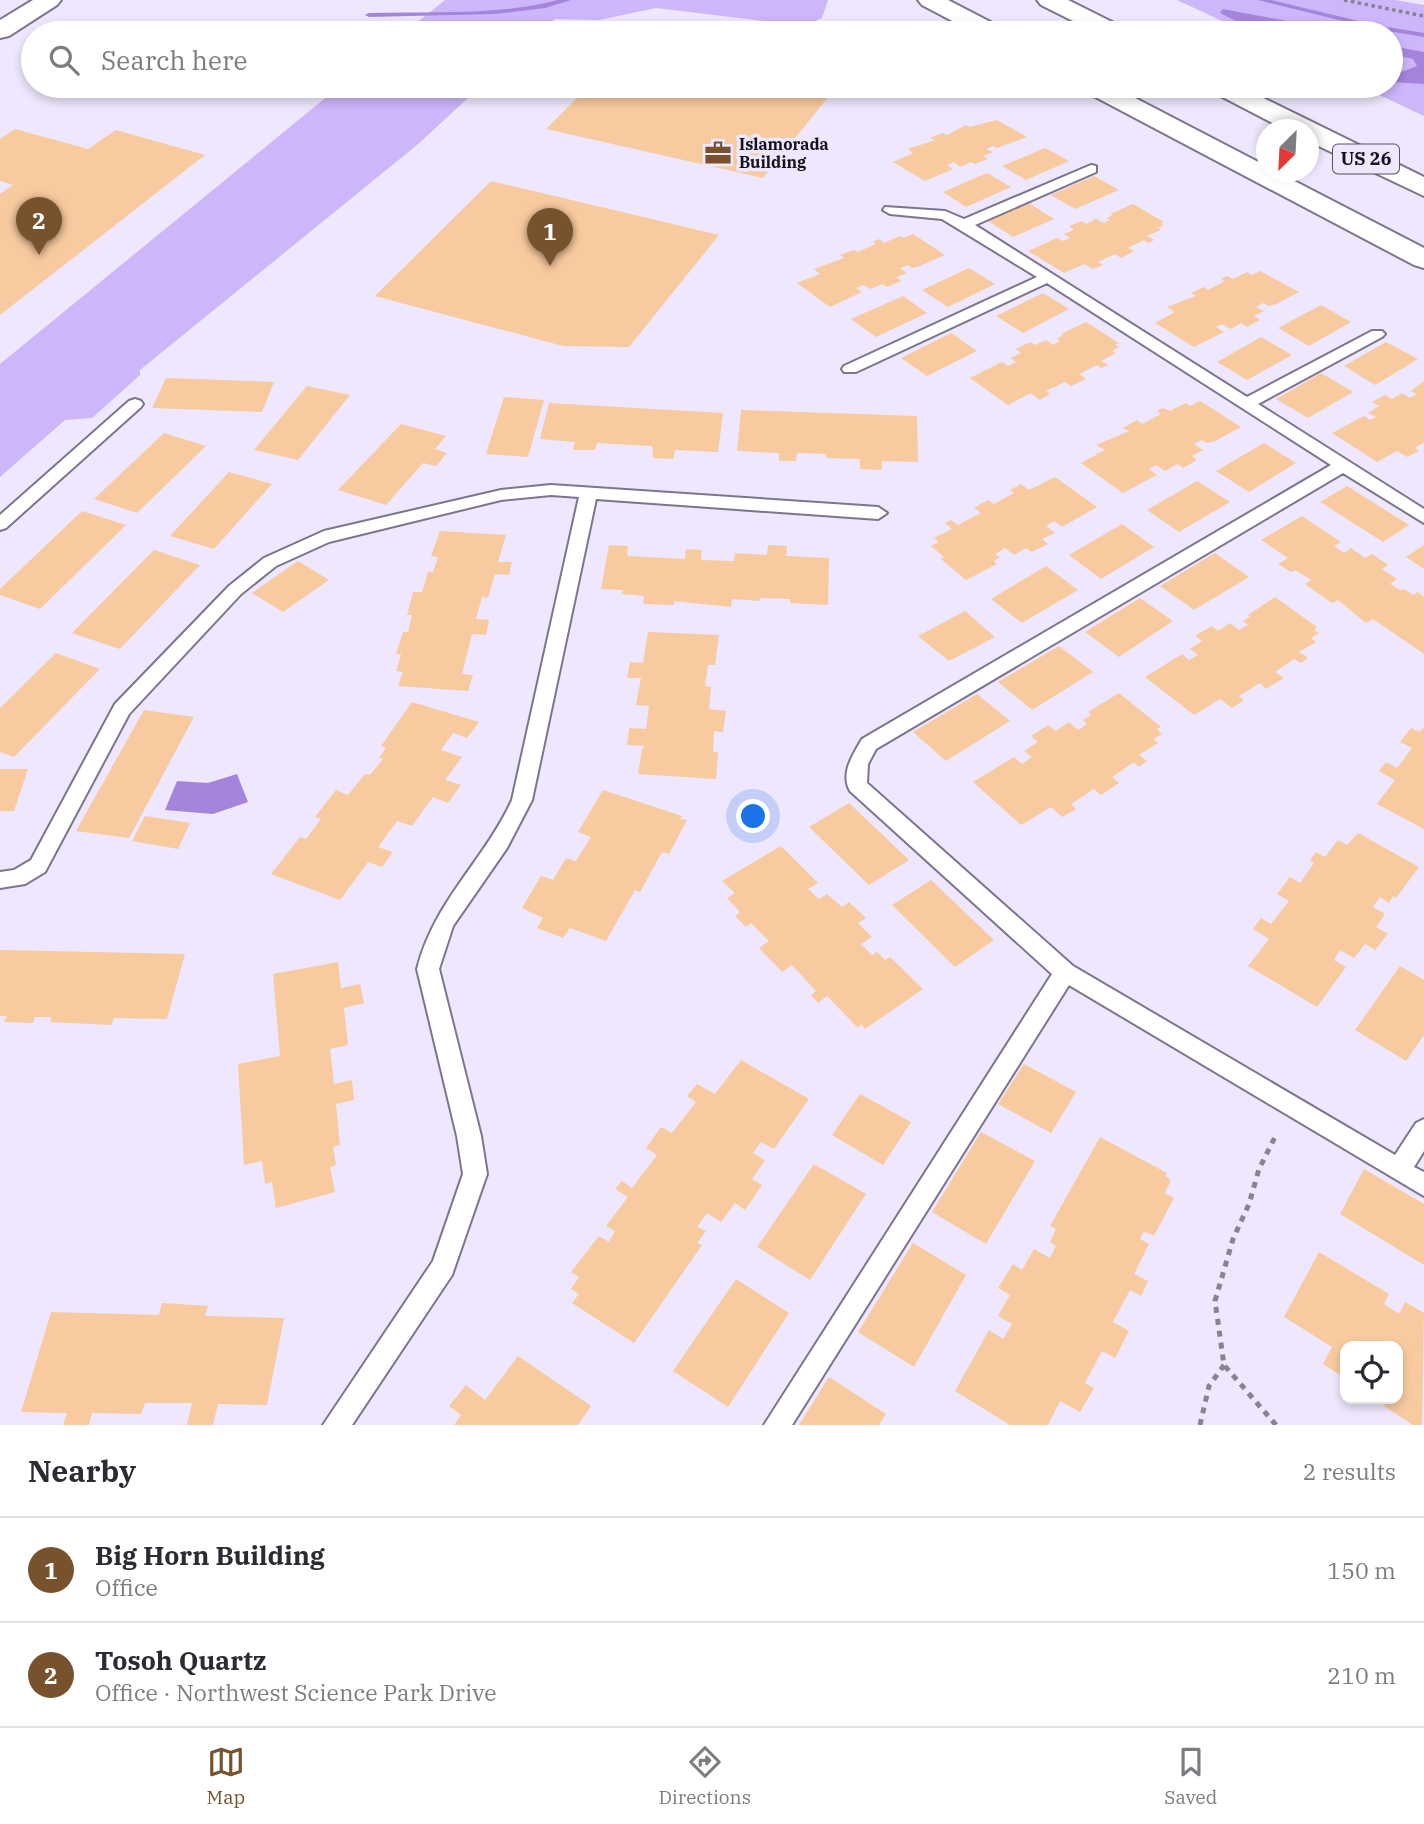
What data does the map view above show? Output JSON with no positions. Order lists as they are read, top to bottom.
{
  "streets": {
    "main road": ["US 26"]
  },
  "places": {
    "office": ["Islamorada Building"]
  },
  "north": "bottom left",
  "page": {
    "search": "Search here",
    "pins": ["2", "1"],
    "heading": ["Nearby", "2 results"],
    "list": [
      {
        "mark": "1",
        "name": "Big Horn Building",
        "note": "Office",
        "value": "150 m"
      },
      {
        "mark": "2",
        "name": "Tosoh Quartz",
        "note": "Office · Northwest Science Park Drive",
        "value": "210 m"
      }
    ],
    "nav": ["Map", "Directions", "Saved"]
  }
}
